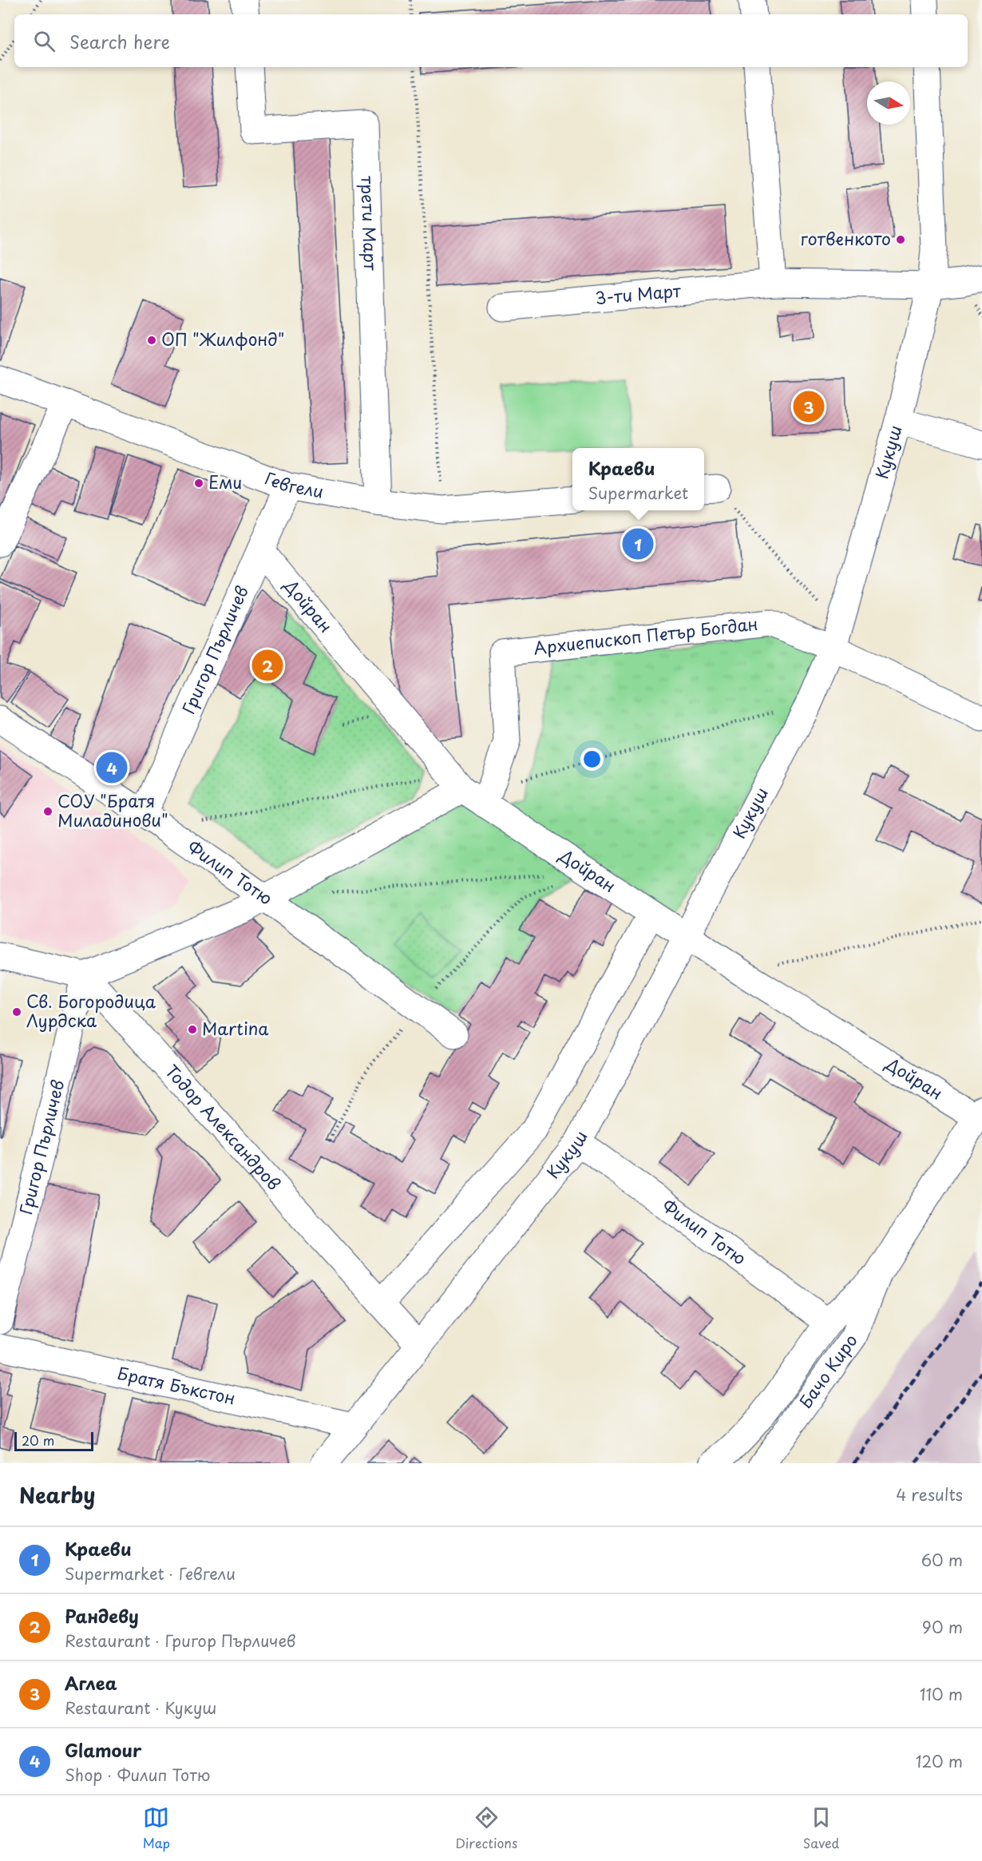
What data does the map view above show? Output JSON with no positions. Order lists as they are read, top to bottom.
{
  "streets": {
    "street": [
      "трети Март",
      "3-ти Март",
      "Кукуш",
      "Гевгели",
      "Дойран",
      "Архиепископ Петър Богдан",
      "Григор Пърличев",
      "Филип Тотю",
      "Тодор Александров",
      "Бачо Киро",
      "Братя Бъкстон"
    ]
  },
  "crossings": [
    ["трети Март", "Гевгели"],
    ["3-ти Март", "Кукуш"],
    ["Кукуш", "Дойран"],
    ["Кукуш", "Архиепископ Петър Богдан"],
    ["Кукуш", "Филип Тотю"],
    ["Кукуш", "Тодор Александров"],
    ["Кукуш", "Братя Бъкстон"],
    ["Гевгели", "Григор Пърличев"],
    ["Дойран", "Архиепископ Петър Богдан"],
    ["Дойран", "Григор Пърличев"],
    ["Дойран", "Бачо Киро"],
    ["Григор Пърличев", "Филип Тотю"],
    ["Григор Пърличев", "Тодор Александров"],
    ["Филип Тотю", "Бачо Киро"]
  ],
  "places": [
    "готвенкото",
    "ОП \"Жилфонд\"",
    "Еми",
    "СОУ \"Братя Миладинови\"",
    "Св. Богородица Лурдска",
    "Martina"
  ],
  "scale_bar": "20 m",
  "north": "right",
  "page": {
    "search": "Search here",
    "pins": [
      "3",
      "1",
      "2",
      "4"
    ],
    "popup": ["Краеви", "Supermarket"],
    "scale": "20 m",
    "heading": ["Nearby", "4 results"],
    "list": [
      {
        "mark": "1",
        "name": "Краеви",
        "note": "Supermarket · Гевгели",
        "value": "60 m"
      },
      {
        "mark": "2",
        "name": "Рандеву",
        "note": "Restaurant · Григор Пърличев",
        "value": "90 m"
      },
      {
        "mark": "3",
        "name": "Аглеа",
        "note": "Restaurant · Кукуш",
        "value": "110 m"
      },
      {
        "mark": "4",
        "name": "Glamour",
        "note": "Shop · Филип Тотю",
        "value": "120 m"
      }
    ],
    "nav": ["Map", "Directions", "Saved"]
  }
}
